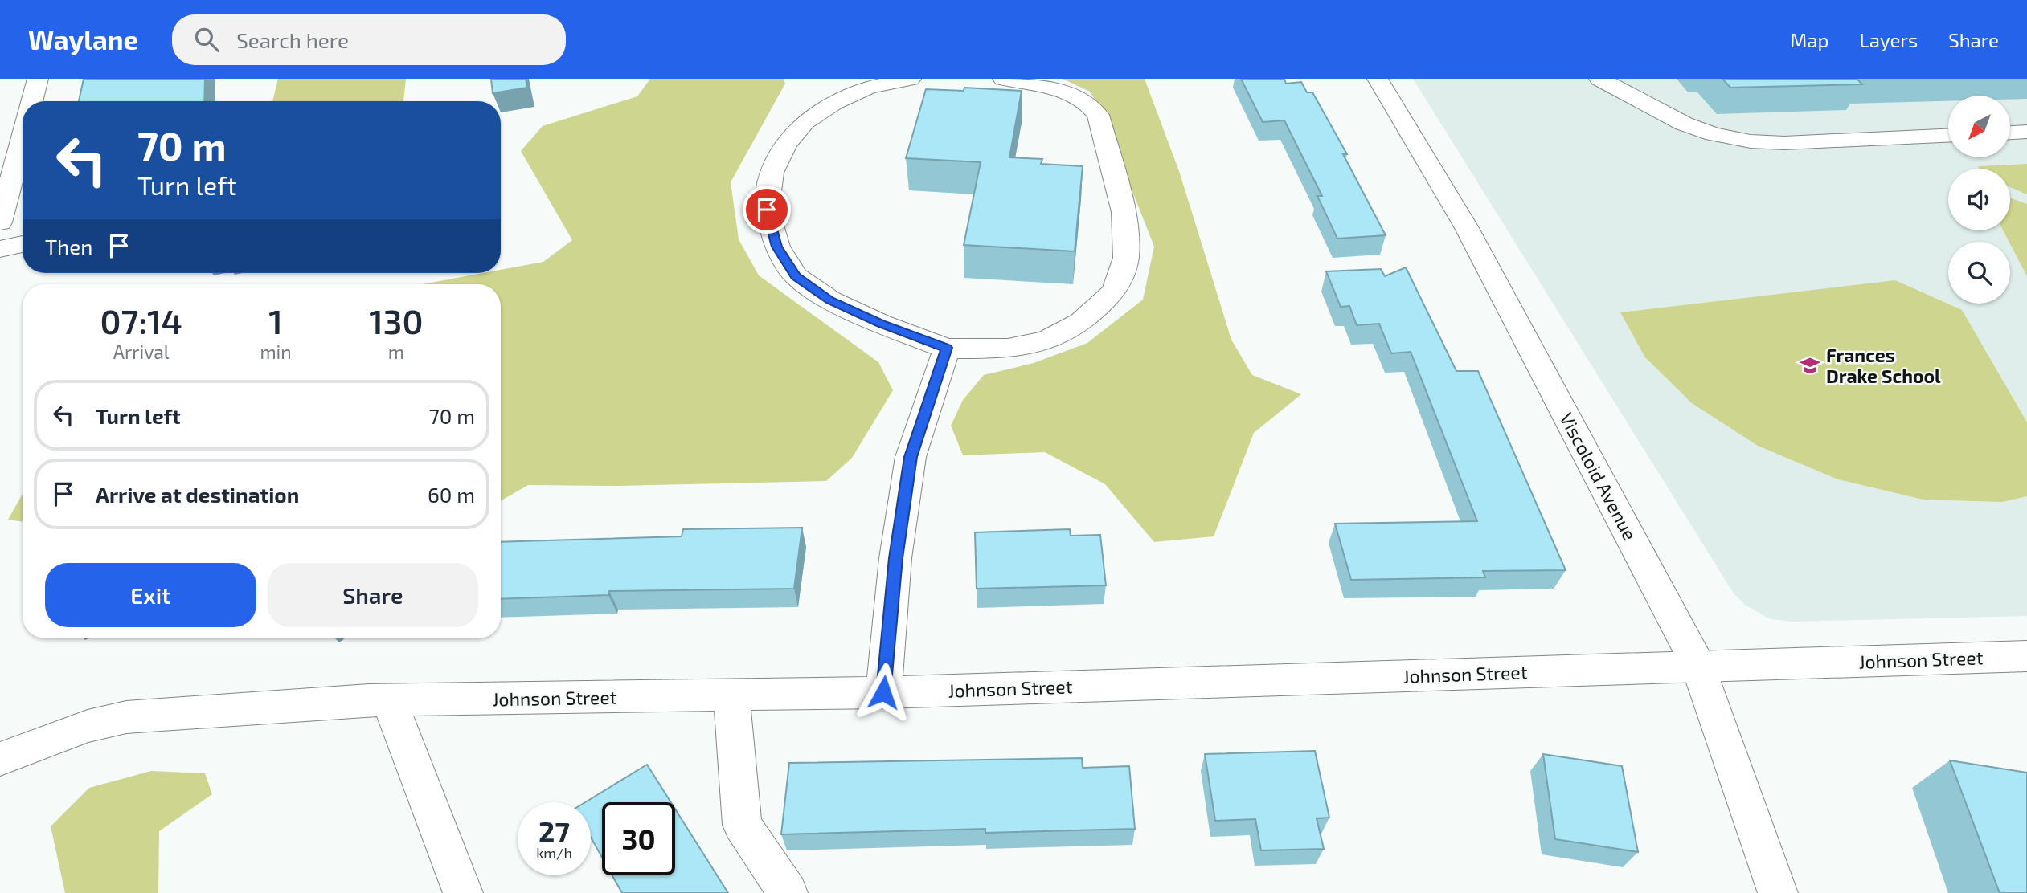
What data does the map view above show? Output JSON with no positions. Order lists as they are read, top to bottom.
{
  "streets": {
    "street": ["Viscoloid Avenue", "Johnson Street"]
  },
  "crossings": [
    ["Viscoloid Avenue", "Johnson Street"]
  ],
  "places": {
    "school or university": ["Frances Drake School"]
  },
  "north": "bottom left",
  "page": {
    "header": "Waylane",
    "search": "Search here",
    "nav": ["Map", "Layers", "Share"],
    "turn": ["70 m", "Turn left"],
    "then": "Then",
    "eta": [
      "07:14",
      "Arrival",
      "1",
      "min",
      "130",
      "m"
    ],
    "list": [
      {
        "name": "Turn left",
        "value": "70 m"
      },
      {
        "name": "Arrive at destination",
        "value": "60 m"
      }
    ],
    "buttons": ["Exit", "Share"],
    "speed": "27 km/h",
    "limit": "30"
  }
}
